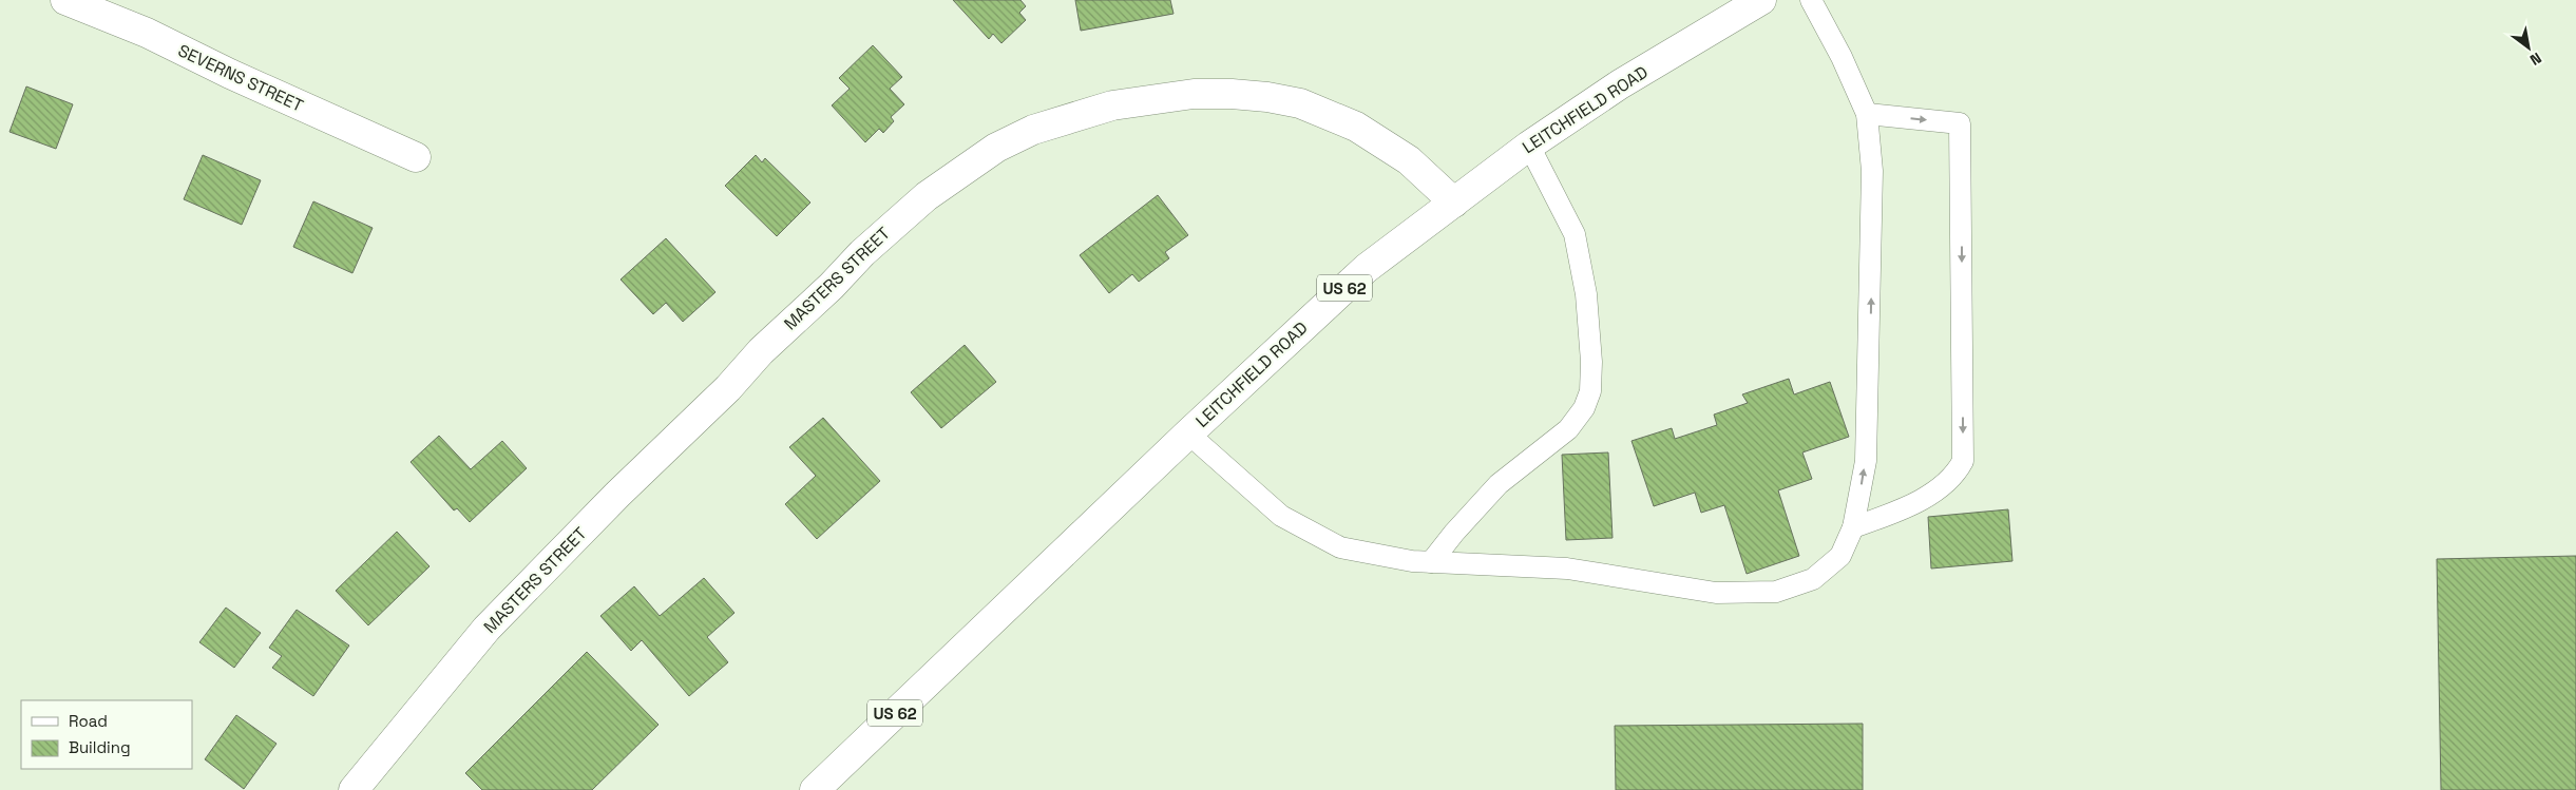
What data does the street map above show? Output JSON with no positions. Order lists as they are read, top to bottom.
{
  "streets": {
    "street": [
      "SEVERNS STREET",
      "LEITCHFIELD ROAD",
      "MASTERS STREET",
      "US 62"
    ]
  },
  "crossings": [
    ["LEITCHFIELD ROAD", "MASTERS STREET"]
  ],
  "legend": ["Road", "Building"],
  "north": "bottom right"
}
